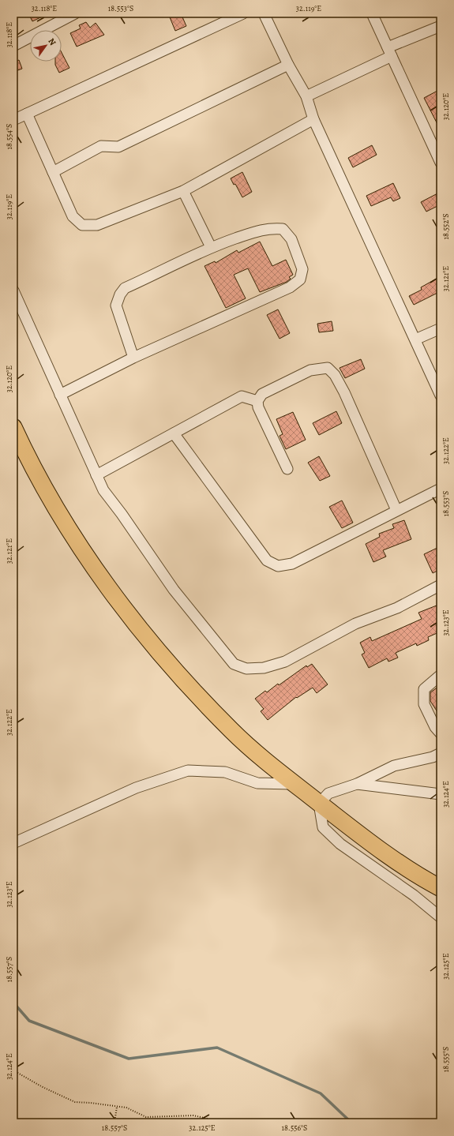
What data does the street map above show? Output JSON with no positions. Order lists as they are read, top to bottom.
{
  "north": "top right",
  "coordinates": [
    "32.118°E",
    "18.553°S",
    "32.119°E",
    "32.120°E",
    "18.554°S",
    "18.552°S",
    "32.121°E",
    "32.122°E",
    "32.123°E",
    "32.124°E",
    "32.125°E",
    "18.557°S",
    "18.555°S",
    "18.556°S"
  ]
}
